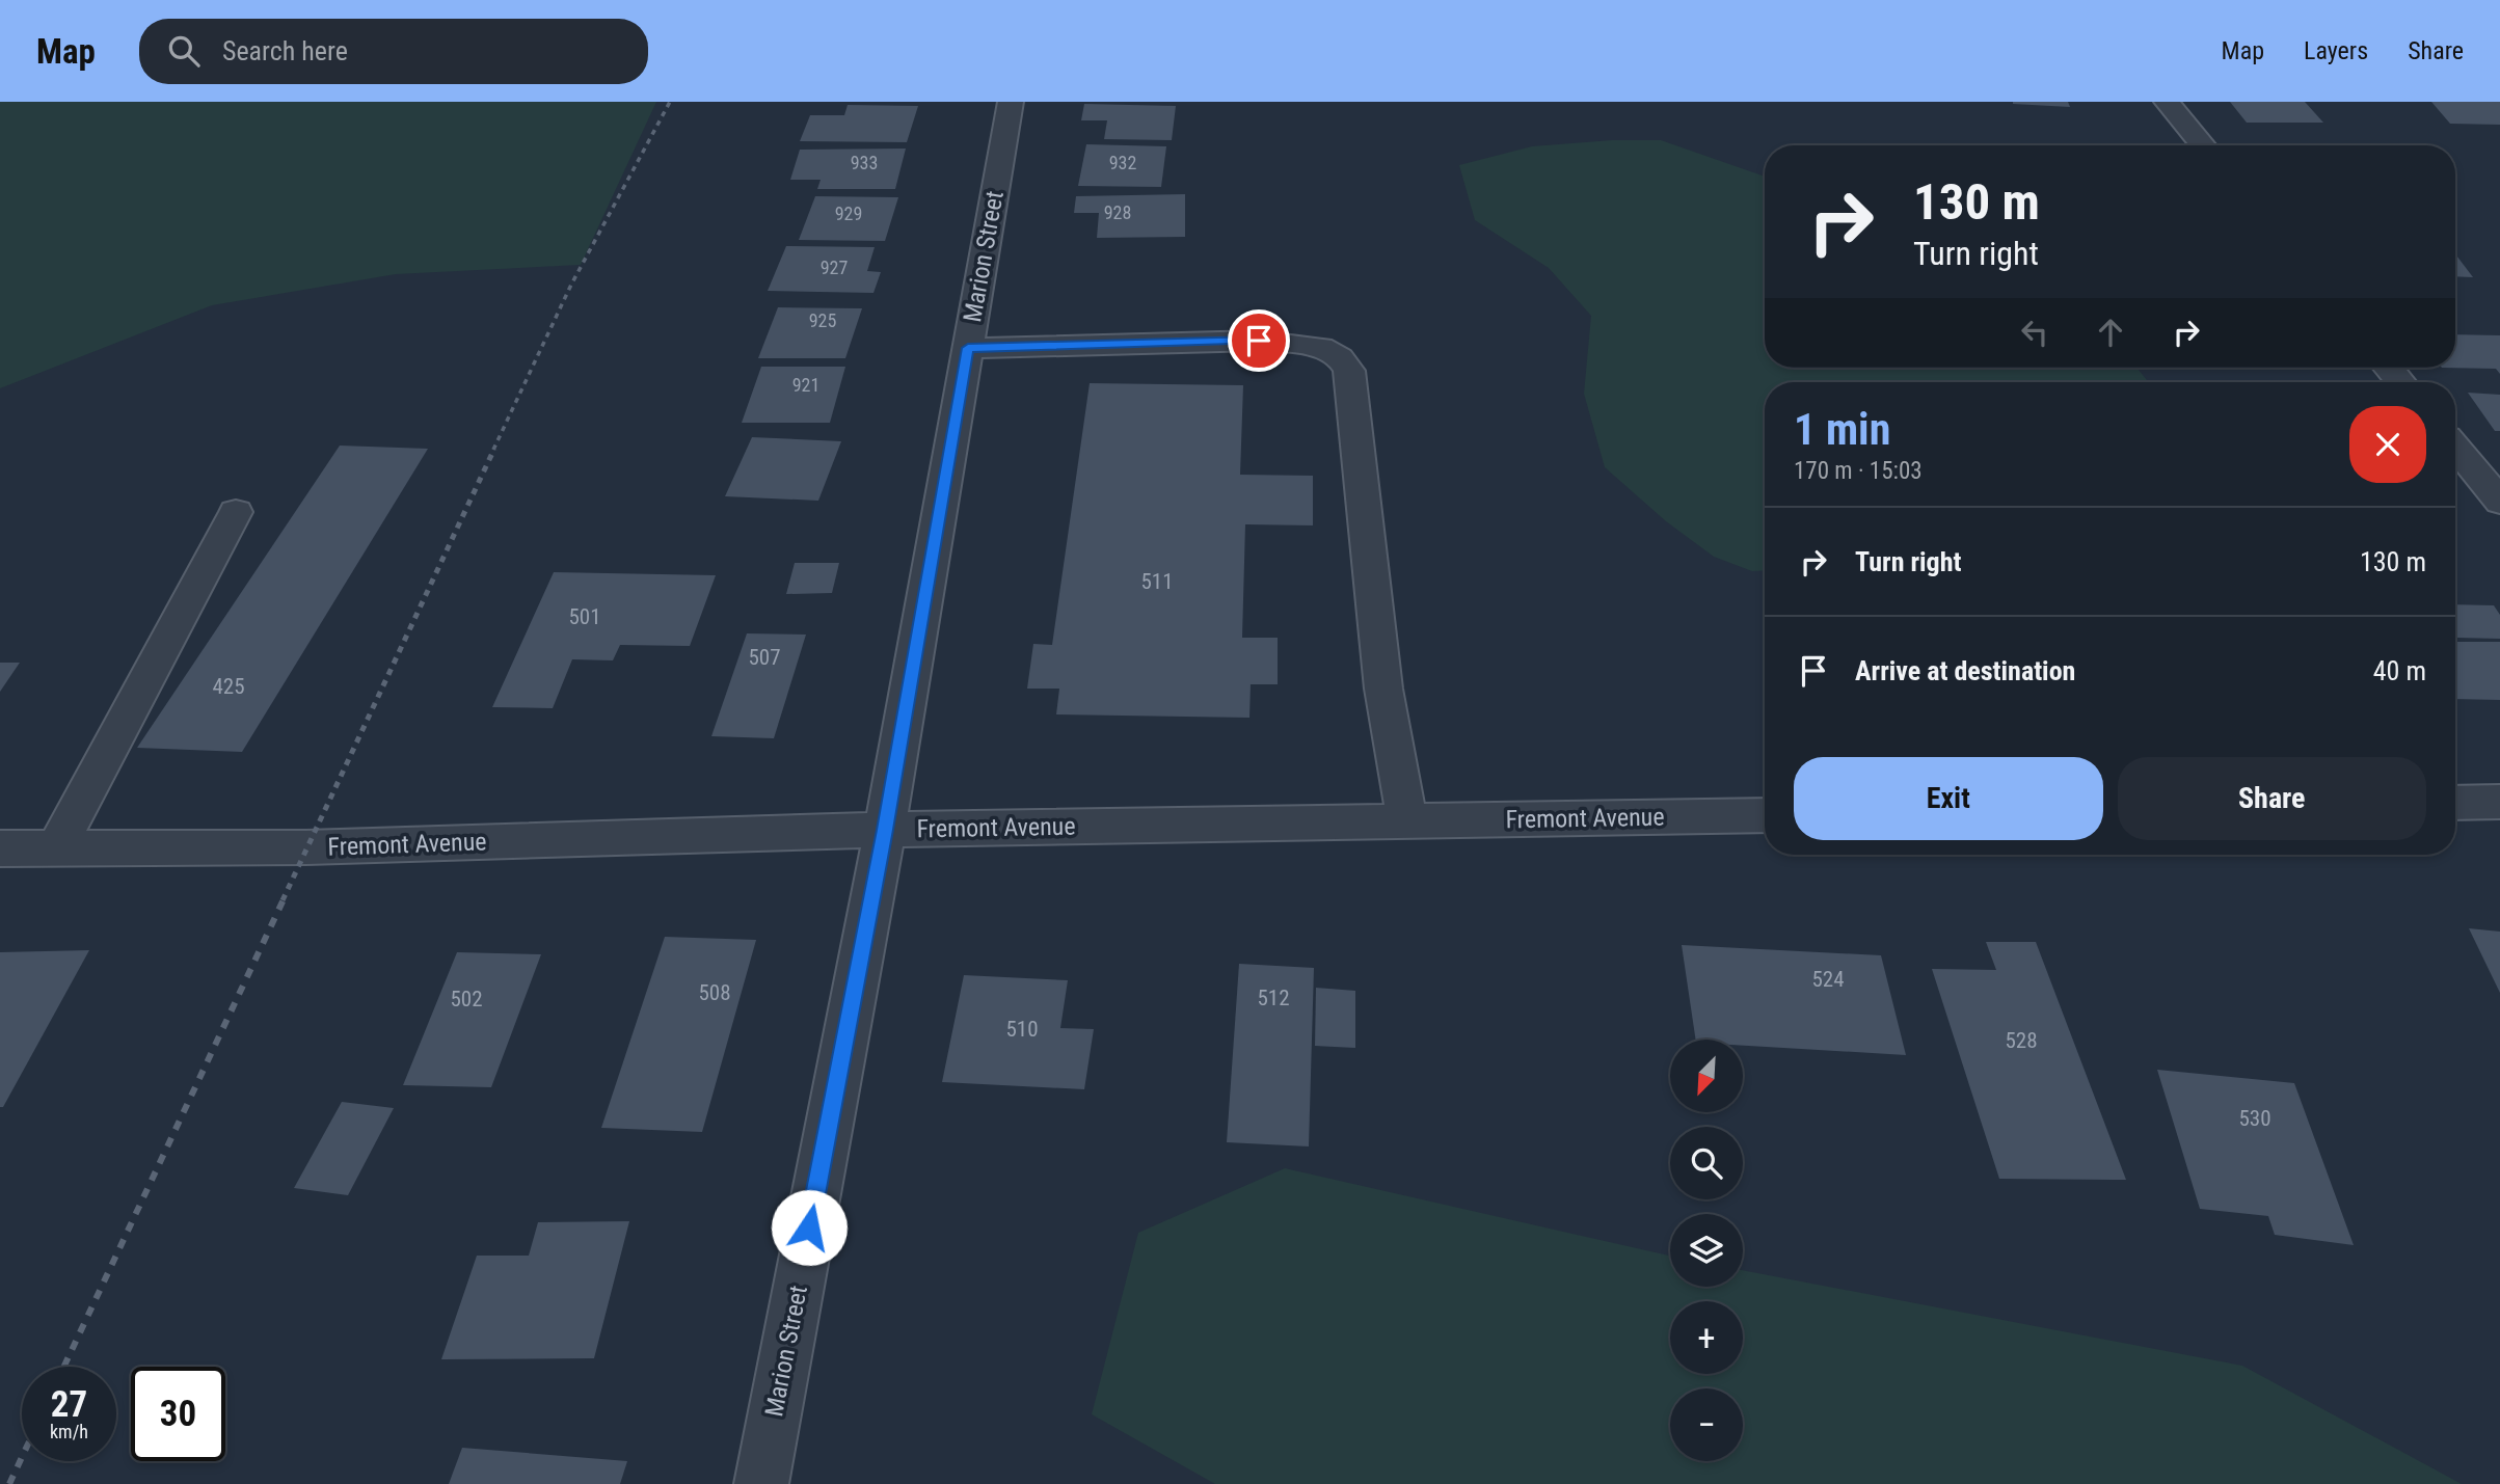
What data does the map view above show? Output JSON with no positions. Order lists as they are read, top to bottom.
{
  "streets": {
    "street": ["Marion Street", "Fremont Avenue"]
  },
  "crossings": [
    ["Marion Street", "Fremont Avenue"]
  ],
  "house_numbers": [
    "933",
    "932",
    "928",
    "929",
    "927",
    "925",
    "921",
    "511",
    "501",
    "507",
    "425",
    "524",
    "508",
    "512",
    "502",
    "510",
    "528",
    "530"
  ],
  "north": "bottom left",
  "page": {
    "header": "Map",
    "search": "Search here",
    "nav": ["Map", "Layers", "Share"],
    "turn": ["130 m", "Turn right"],
    "heading": ["1 min", "170 m · 15:03"],
    "list": [
      {
        "name": "Turn right",
        "value": "130 m"
      },
      {
        "name": "Arrive at destination",
        "value": "40 m"
      }
    ],
    "buttons": ["Exit", "Share"],
    "map_buttons": ["+", "−"],
    "speed": "27 km/h",
    "limit": "30"
  }
}
